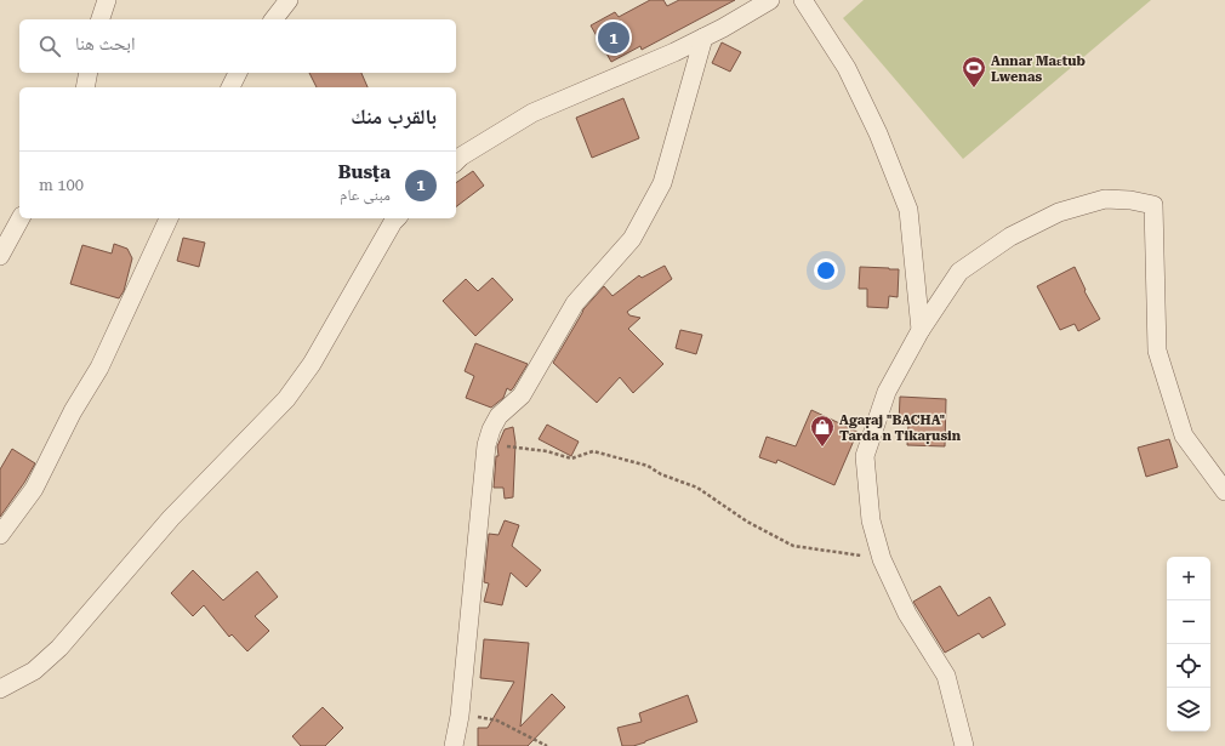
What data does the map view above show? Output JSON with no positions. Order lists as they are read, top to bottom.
{
  "places": {
    "sports": ["Annar Maɛtub Lwenas"],
    "shop": ["Agaṛaj \"BACHA\" Tarda n Tikaṛusin"]
  },
  "page": {
    "pins": "1",
    "search": "ابحث هنا",
    "heading": "بالقرب منك",
    "list": [
      {
        "mark": "1",
        "name": "Busṭa",
        "note": "مبنى عام",
        "value": "100 m"
      }
    ],
    "map_buttons": ["+", "−"]
  }
}
